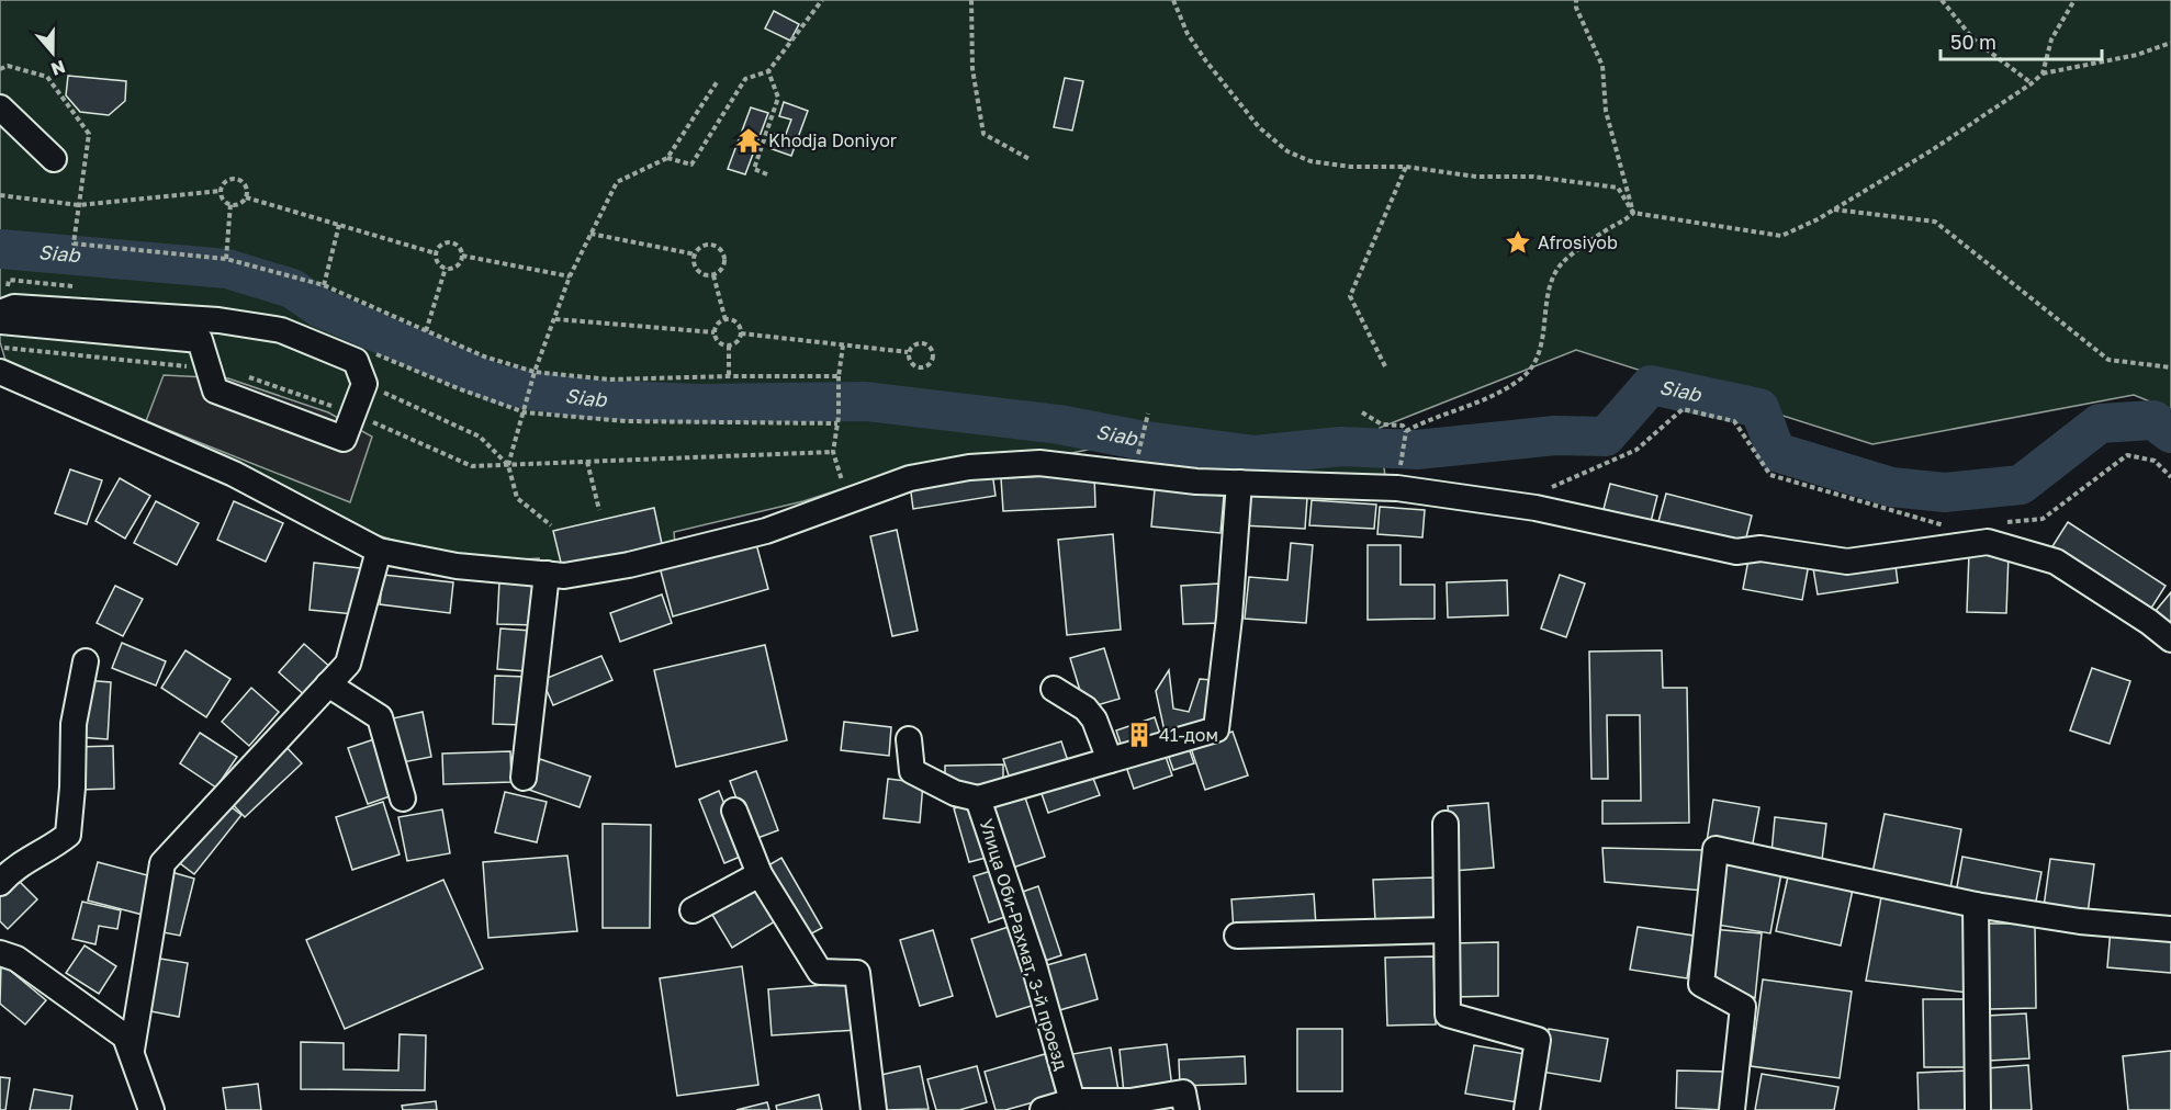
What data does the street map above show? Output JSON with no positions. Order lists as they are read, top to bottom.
{
  "streets": {
    "street": ["Улица Оби-Рахмат, 3-й проезд"]
  },
  "water": ["Siab"],
  "places": {
    "temple": ["Khodja Doniyor"],
    "place": ["Afrosiyob"],
    "building": ["41-дом"]
  },
  "scale_bar": "50 m",
  "north": "bottom"
}
